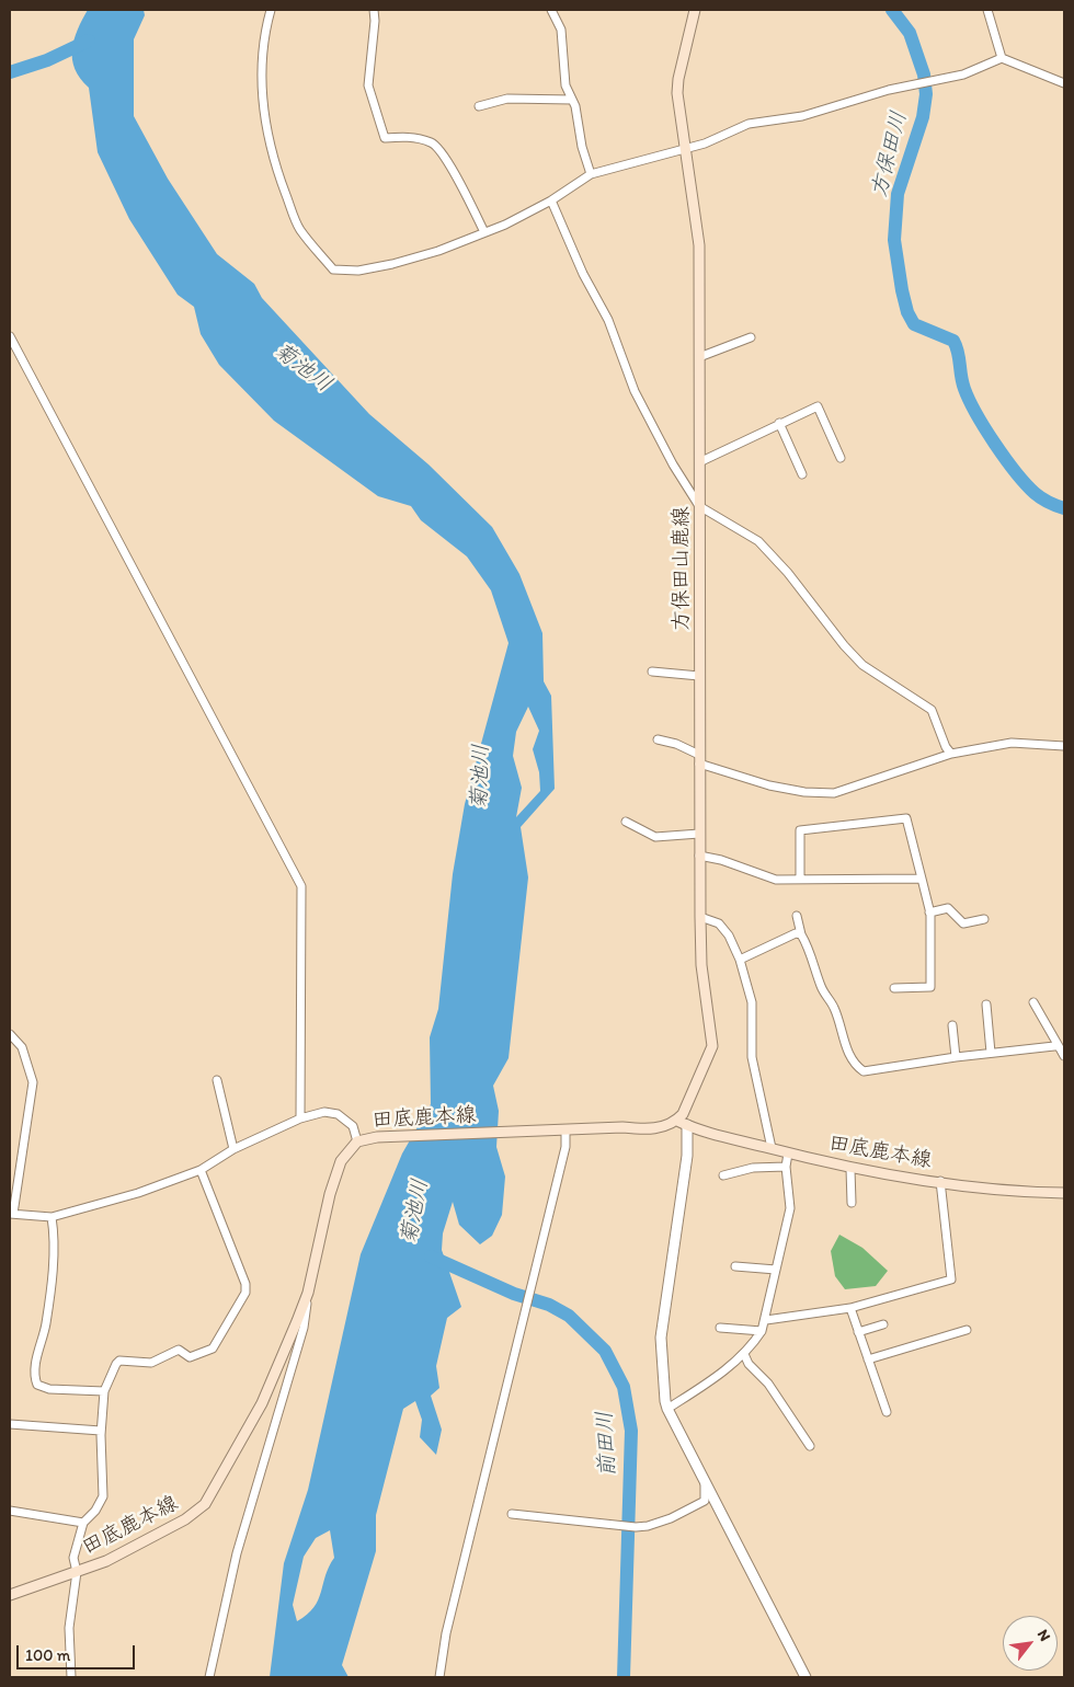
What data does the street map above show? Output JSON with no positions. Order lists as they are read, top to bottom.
{
  "streets": {
    "main road": ["方保田山鹿線", "田底鹿本線"]
  },
  "crossings": [
    ["方保田山鹿線", "田底鹿本線"]
  ],
  "water": ["方保田川", "菊池川", "前田川"],
  "scale_bar": "100 m",
  "north": "top right"
}
